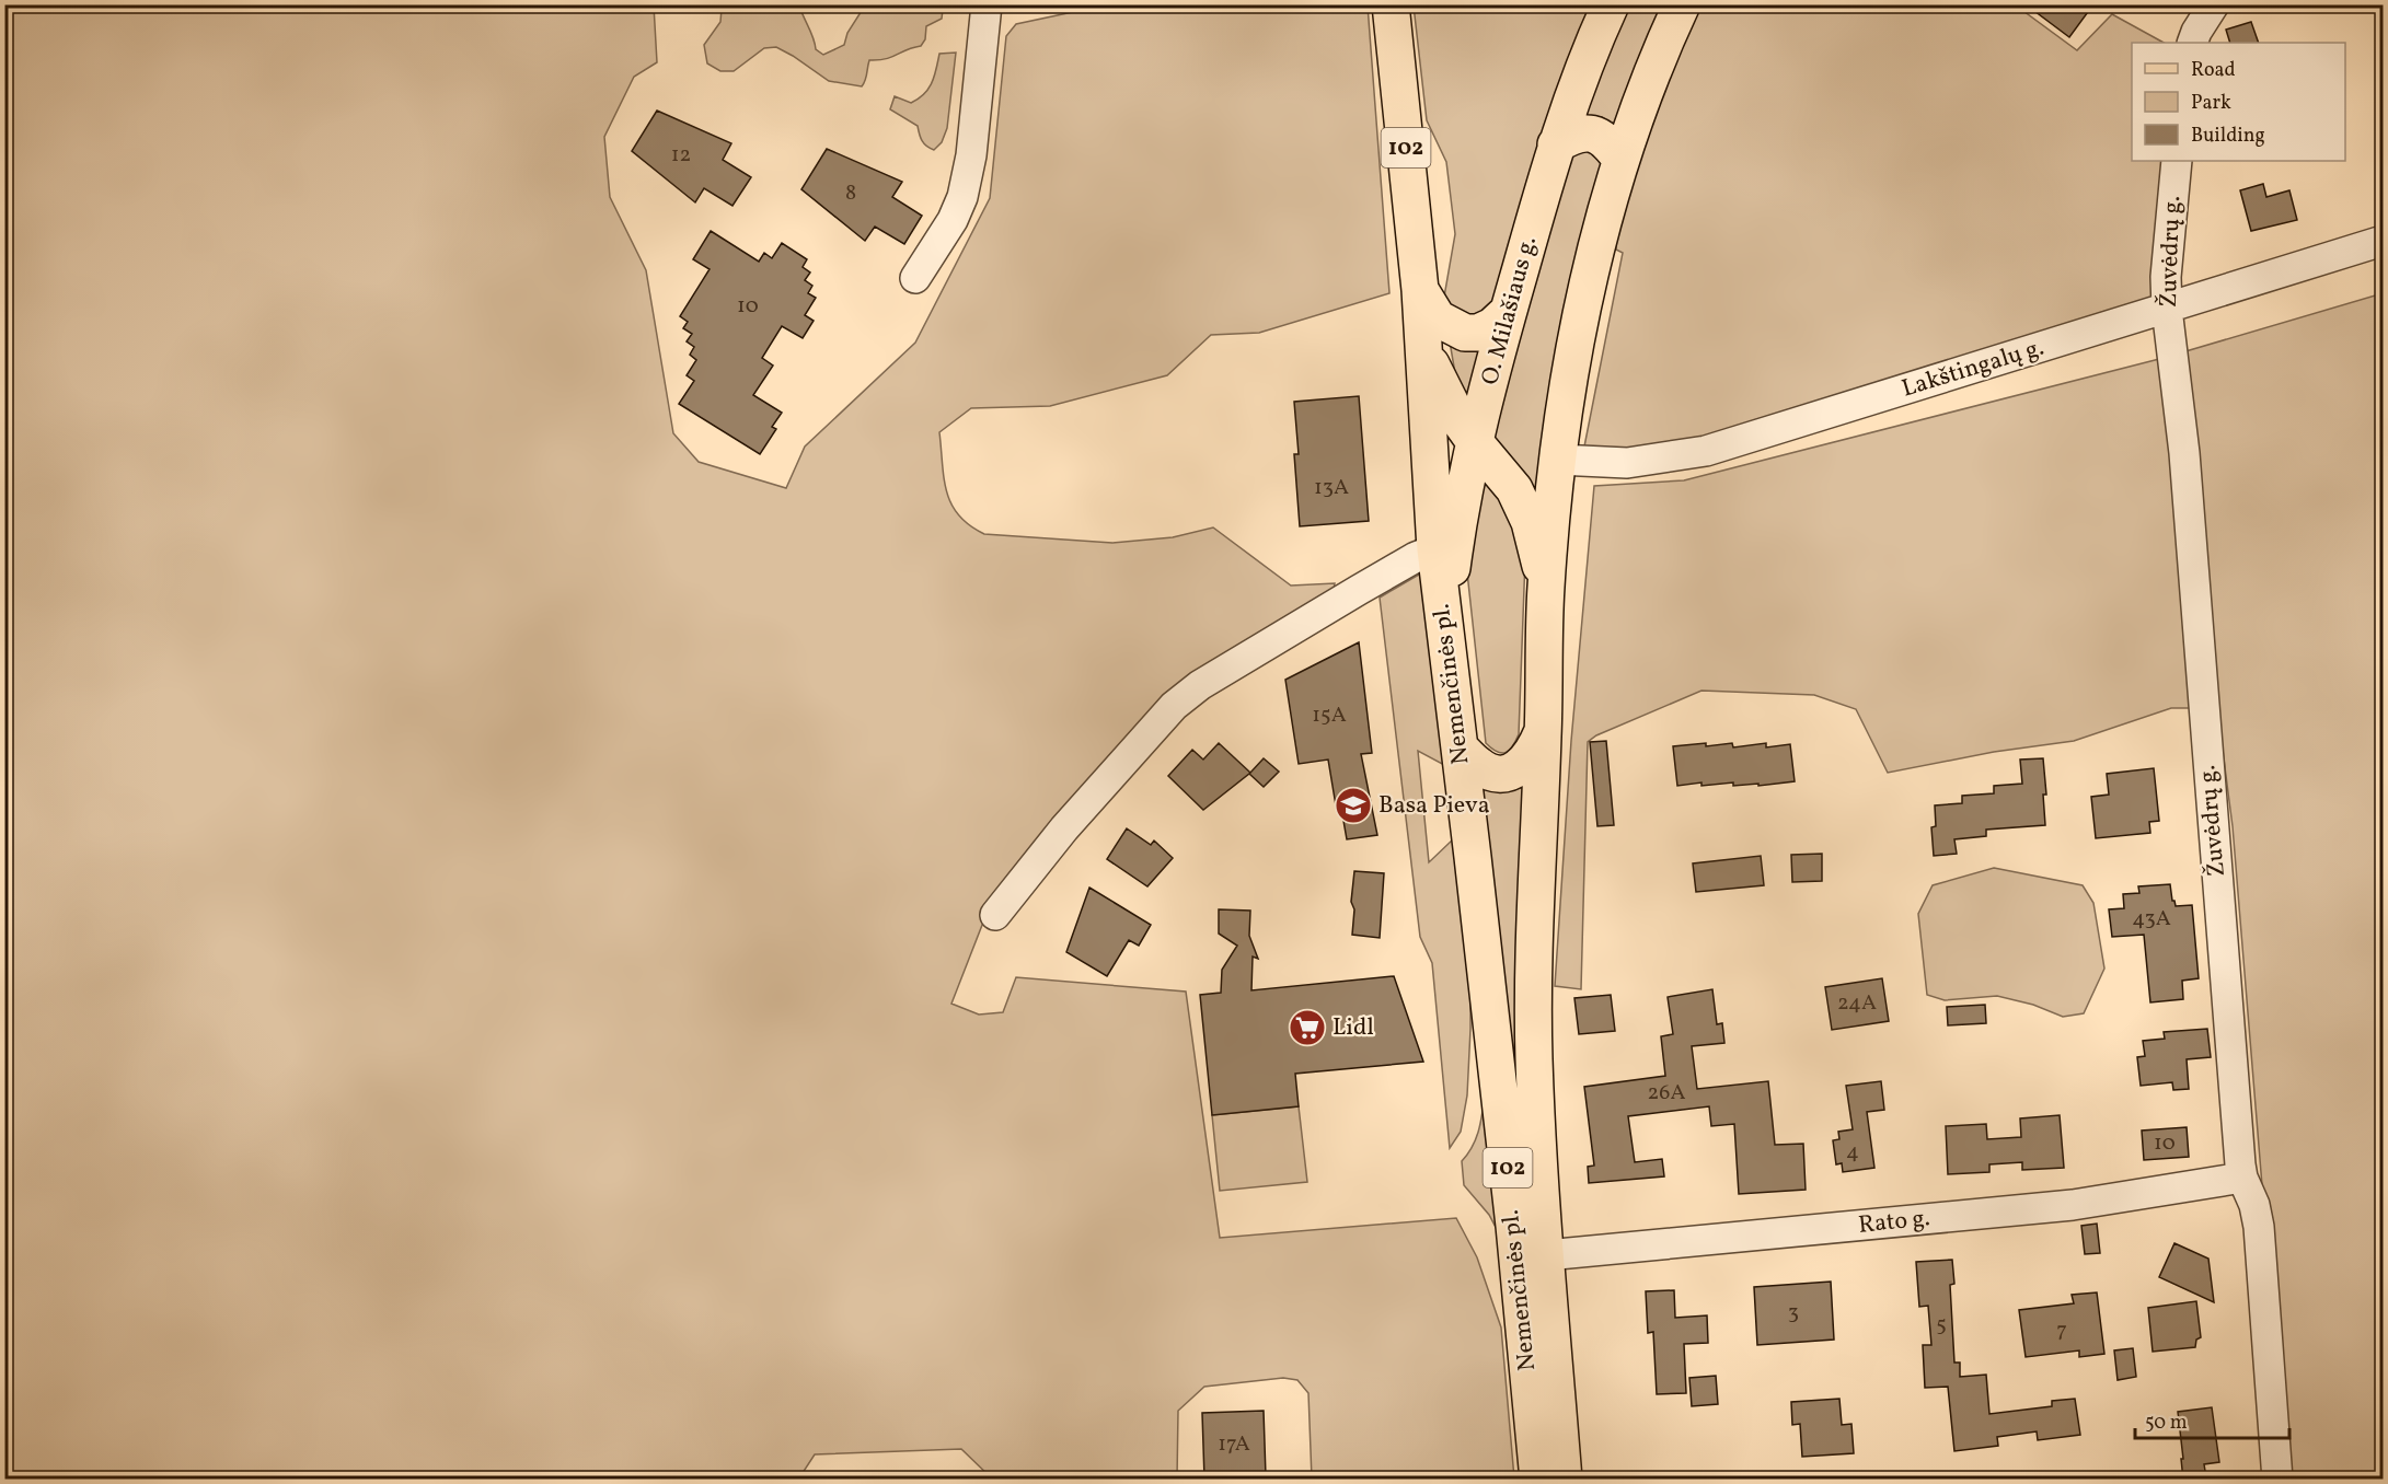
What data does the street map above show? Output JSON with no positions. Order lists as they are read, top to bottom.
{
  "streets": {
    "main road": ["102", "O. Milašiaus g.", "Nemenčinės pl."],
    "street": ["Žuvėdrų g.", "Lakštingalų g.", "Rato g."]
  },
  "crossings": [
    ["102", "O. Milašiaus g."],
    ["102", "Nemenčinės pl."],
    ["Žuvėdrų g.", "Lakštingalų g."],
    ["Žuvėdrų g.", "Rato g."],
    ["O. Milašiaus g.", "Nemenčinės pl."],
    ["Nemenčinės pl.", "Rato g."]
  ],
  "places": {
    "school or university": ["Basa Pieva"],
    "supermarket": ["Lidl"]
  },
  "house_numbers": [
    "12",
    "8",
    "10",
    "13A",
    "15A",
    "43A",
    "24A",
    "26A",
    "10",
    "4",
    "3",
    "5",
    "7",
    "17A"
  ],
  "legend": ["Road", "Park", "Building"],
  "scale_bar": "50 m"
}
